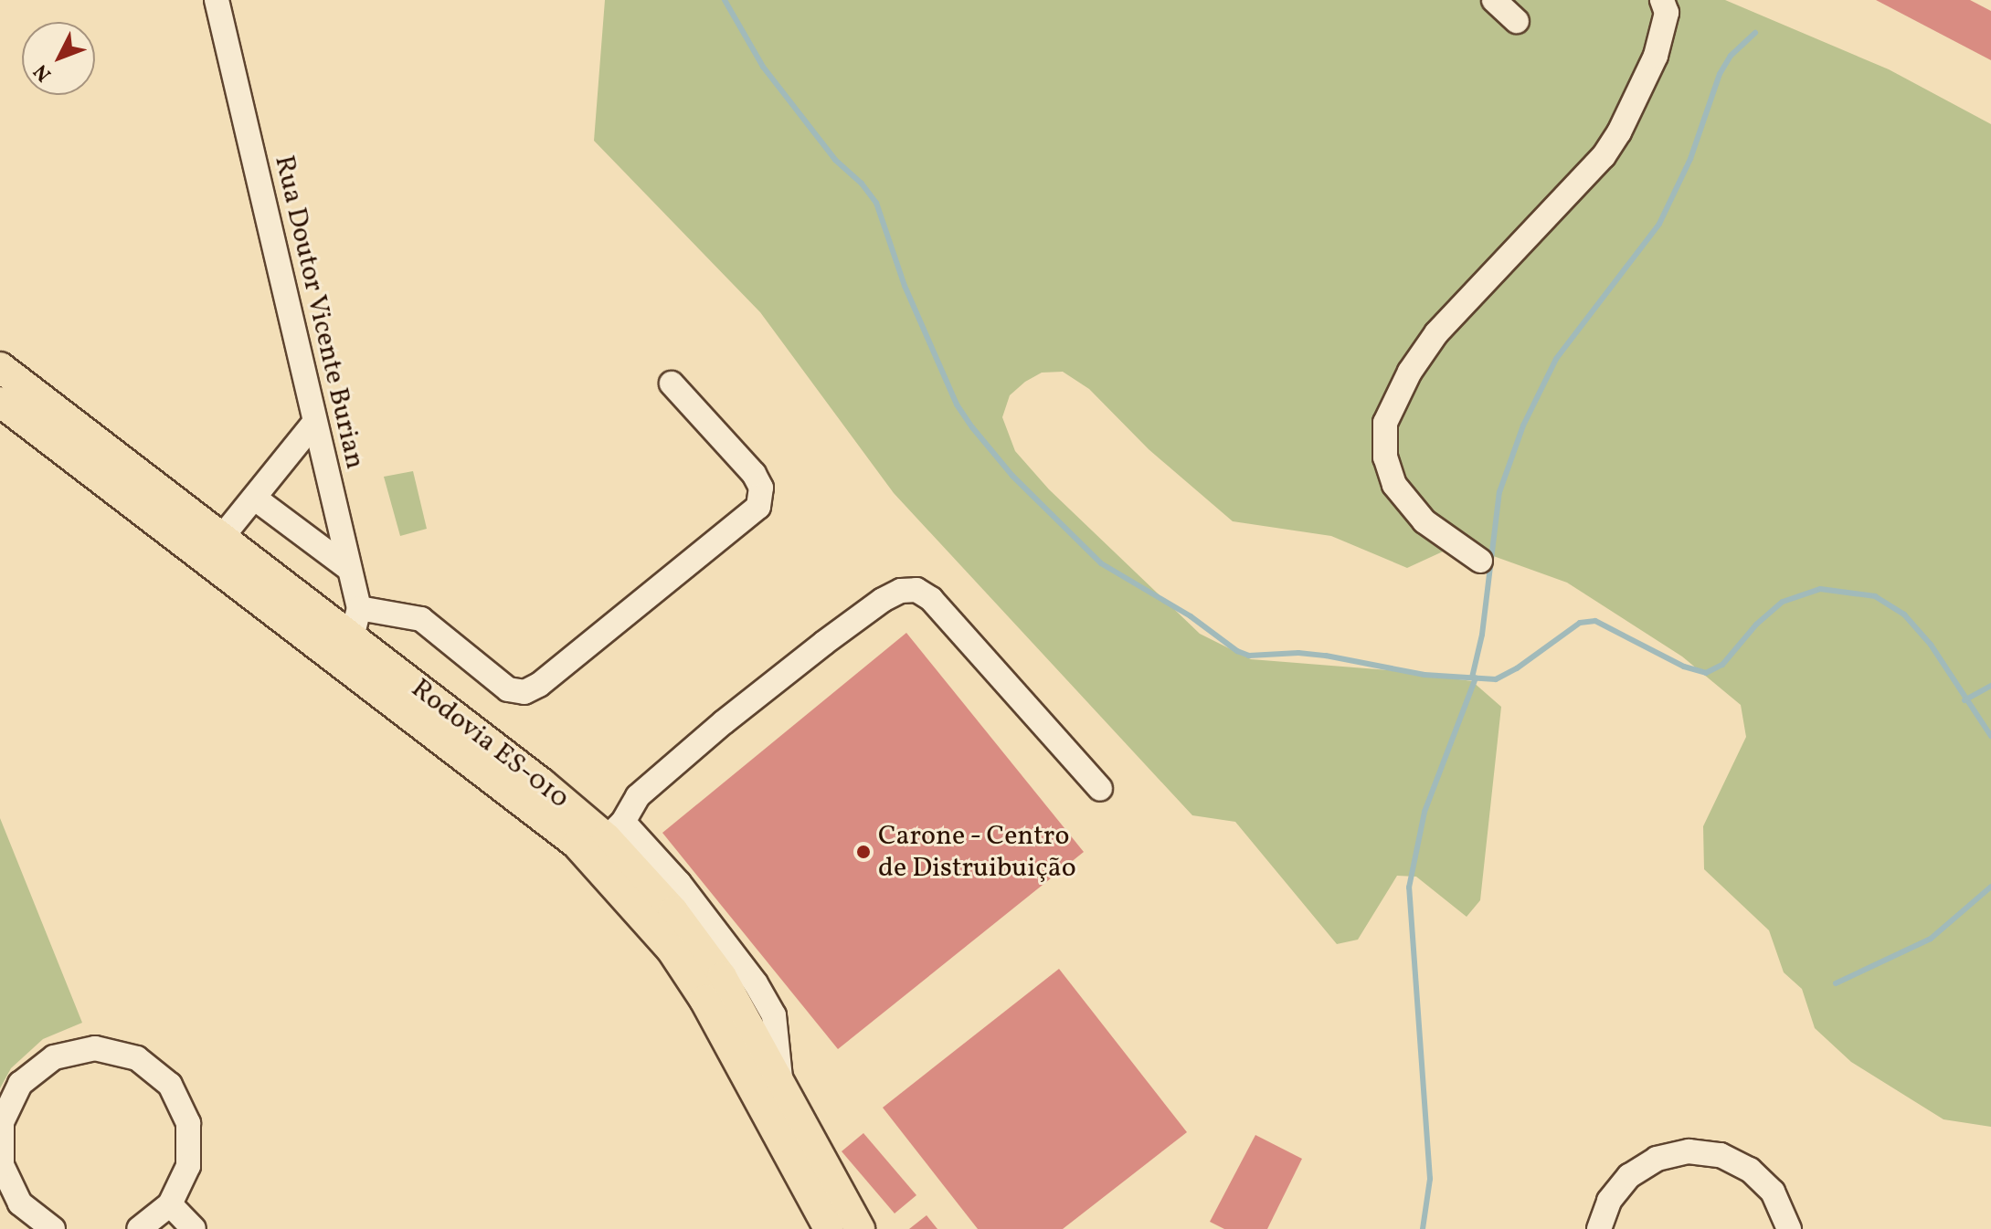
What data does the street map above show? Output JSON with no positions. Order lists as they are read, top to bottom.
{
  "streets": {
    "main road": ["Rodovia ES-010"],
    "street": ["Rua Doutor Vicente Burian"]
  },
  "crossings": [
    ["Rua Doutor Vicente Burian", "Rodovia ES-010"]
  ],
  "places": ["Carone - Centro de Distruibuição"],
  "north": "bottom left"
}
